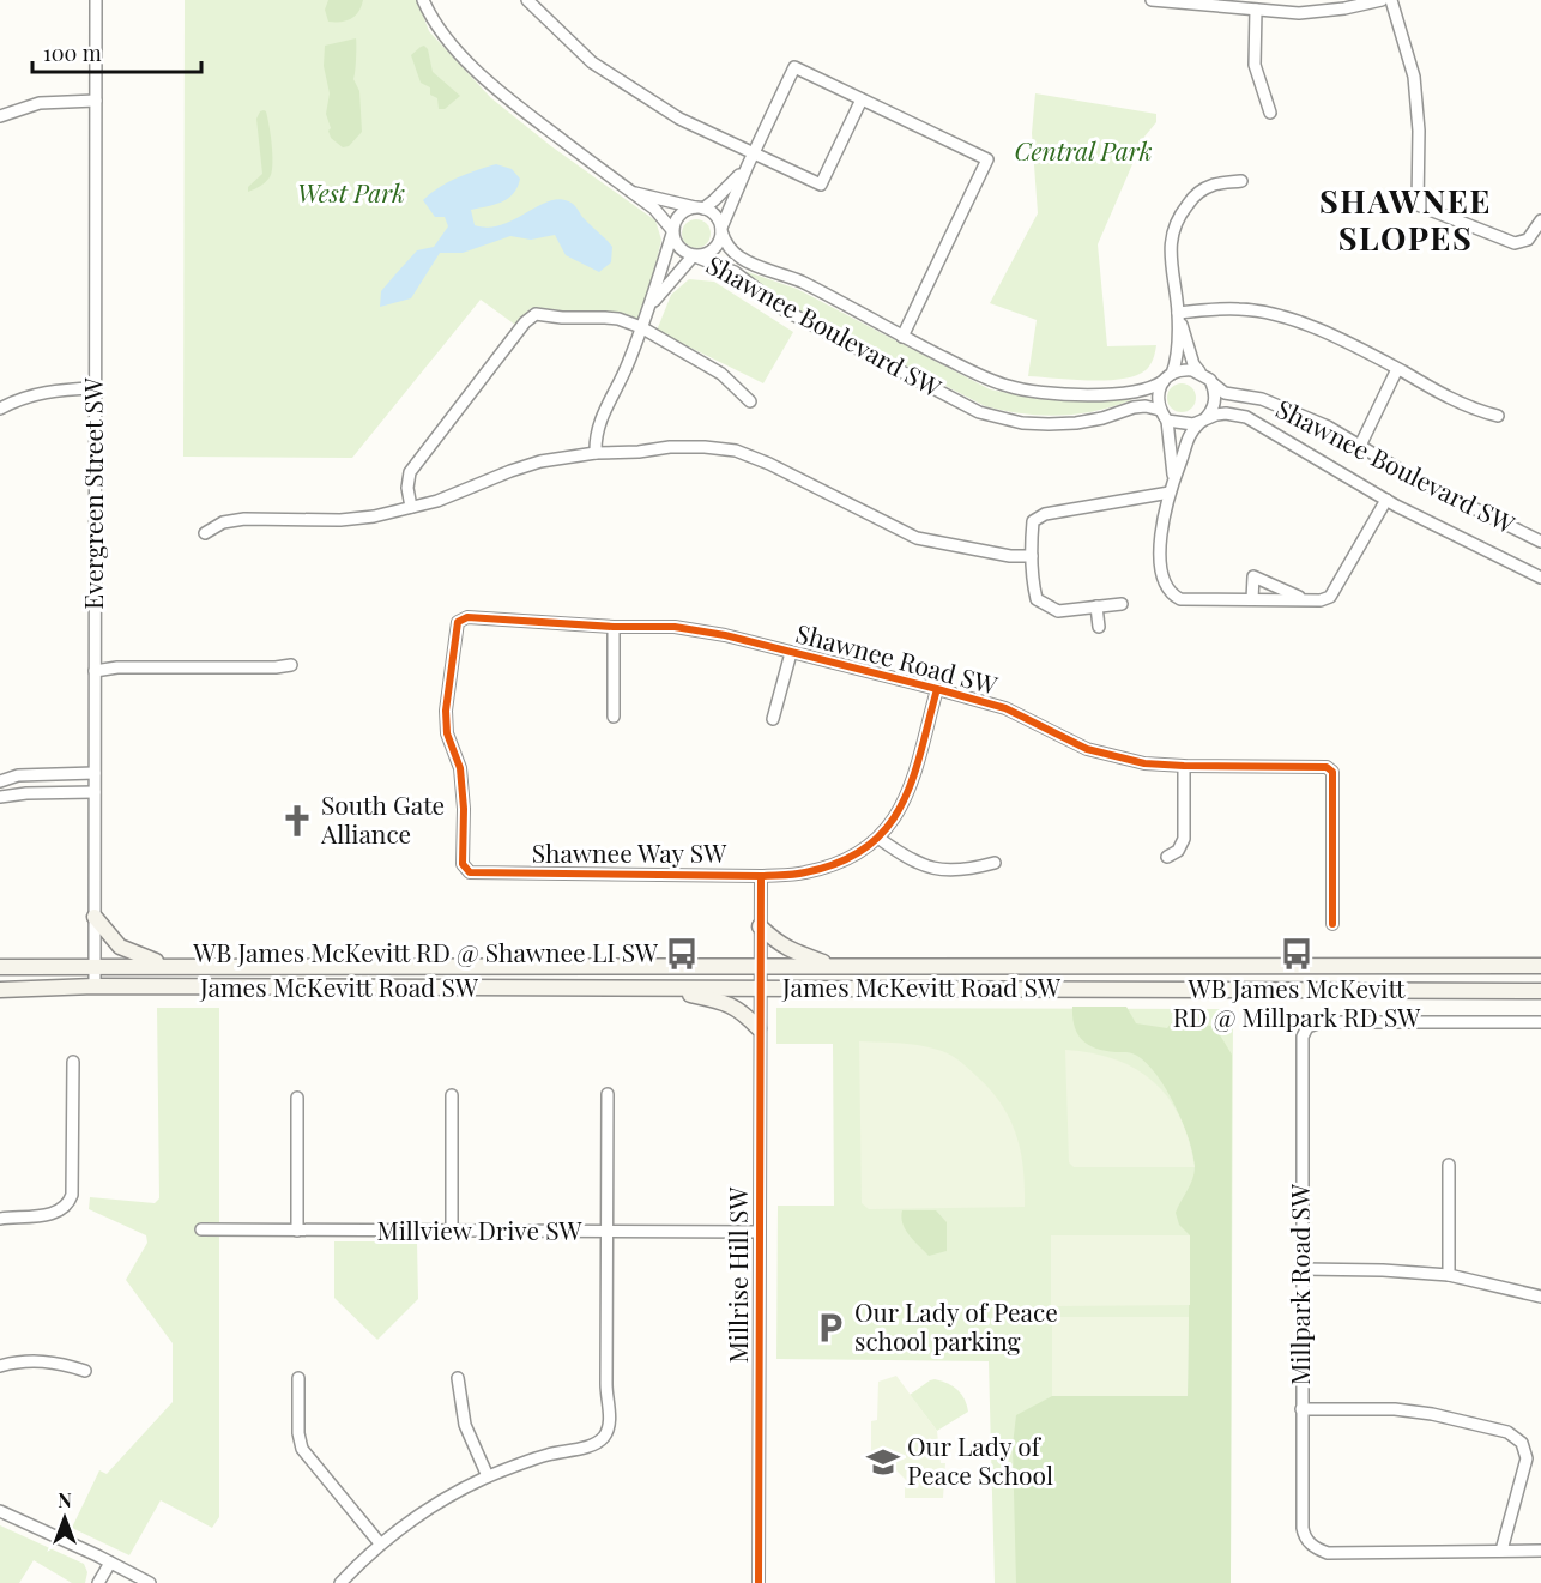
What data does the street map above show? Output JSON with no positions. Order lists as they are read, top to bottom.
{
  "streets": {
    "main road": ["James McKevitt Road SW"],
    "street": [
      "Shawnee Boulevard SW",
      "Evergreen Street SW",
      "Shawnee Road SW",
      "Shawnee Way SW",
      "Millview Drive SW",
      "Millrise Hill SW",
      "Millpark Road SW"
    ]
  },
  "crossings": [
    ["Evergreen Street SW", "James McKevitt Road SW"],
    ["Shawnee Road SW", "Shawnee Way SW"],
    ["Shawnee Way SW", "Millrise Hill SW"],
    ["James McKevitt Road SW", "Millrise Hill SW"],
    ["Millview Drive SW", "Millrise Hill SW"]
  ],
  "districts": ["SHAWNEE SLOPES"],
  "parks": ["Central Park", "West Park"],
  "places": {
    "church": ["South Gate Alliance"],
    "bus stop": ["WB James McKevitt RD @ Shawnee LI SW", "WB James McKevitt RD @ Millpark RD SW"],
    "parking": ["Our Lady of Peace school parking"],
    "school or university": ["Our Lady of Peace School"]
  },
  "scale_bar": "100 m",
  "north": "top"
}
